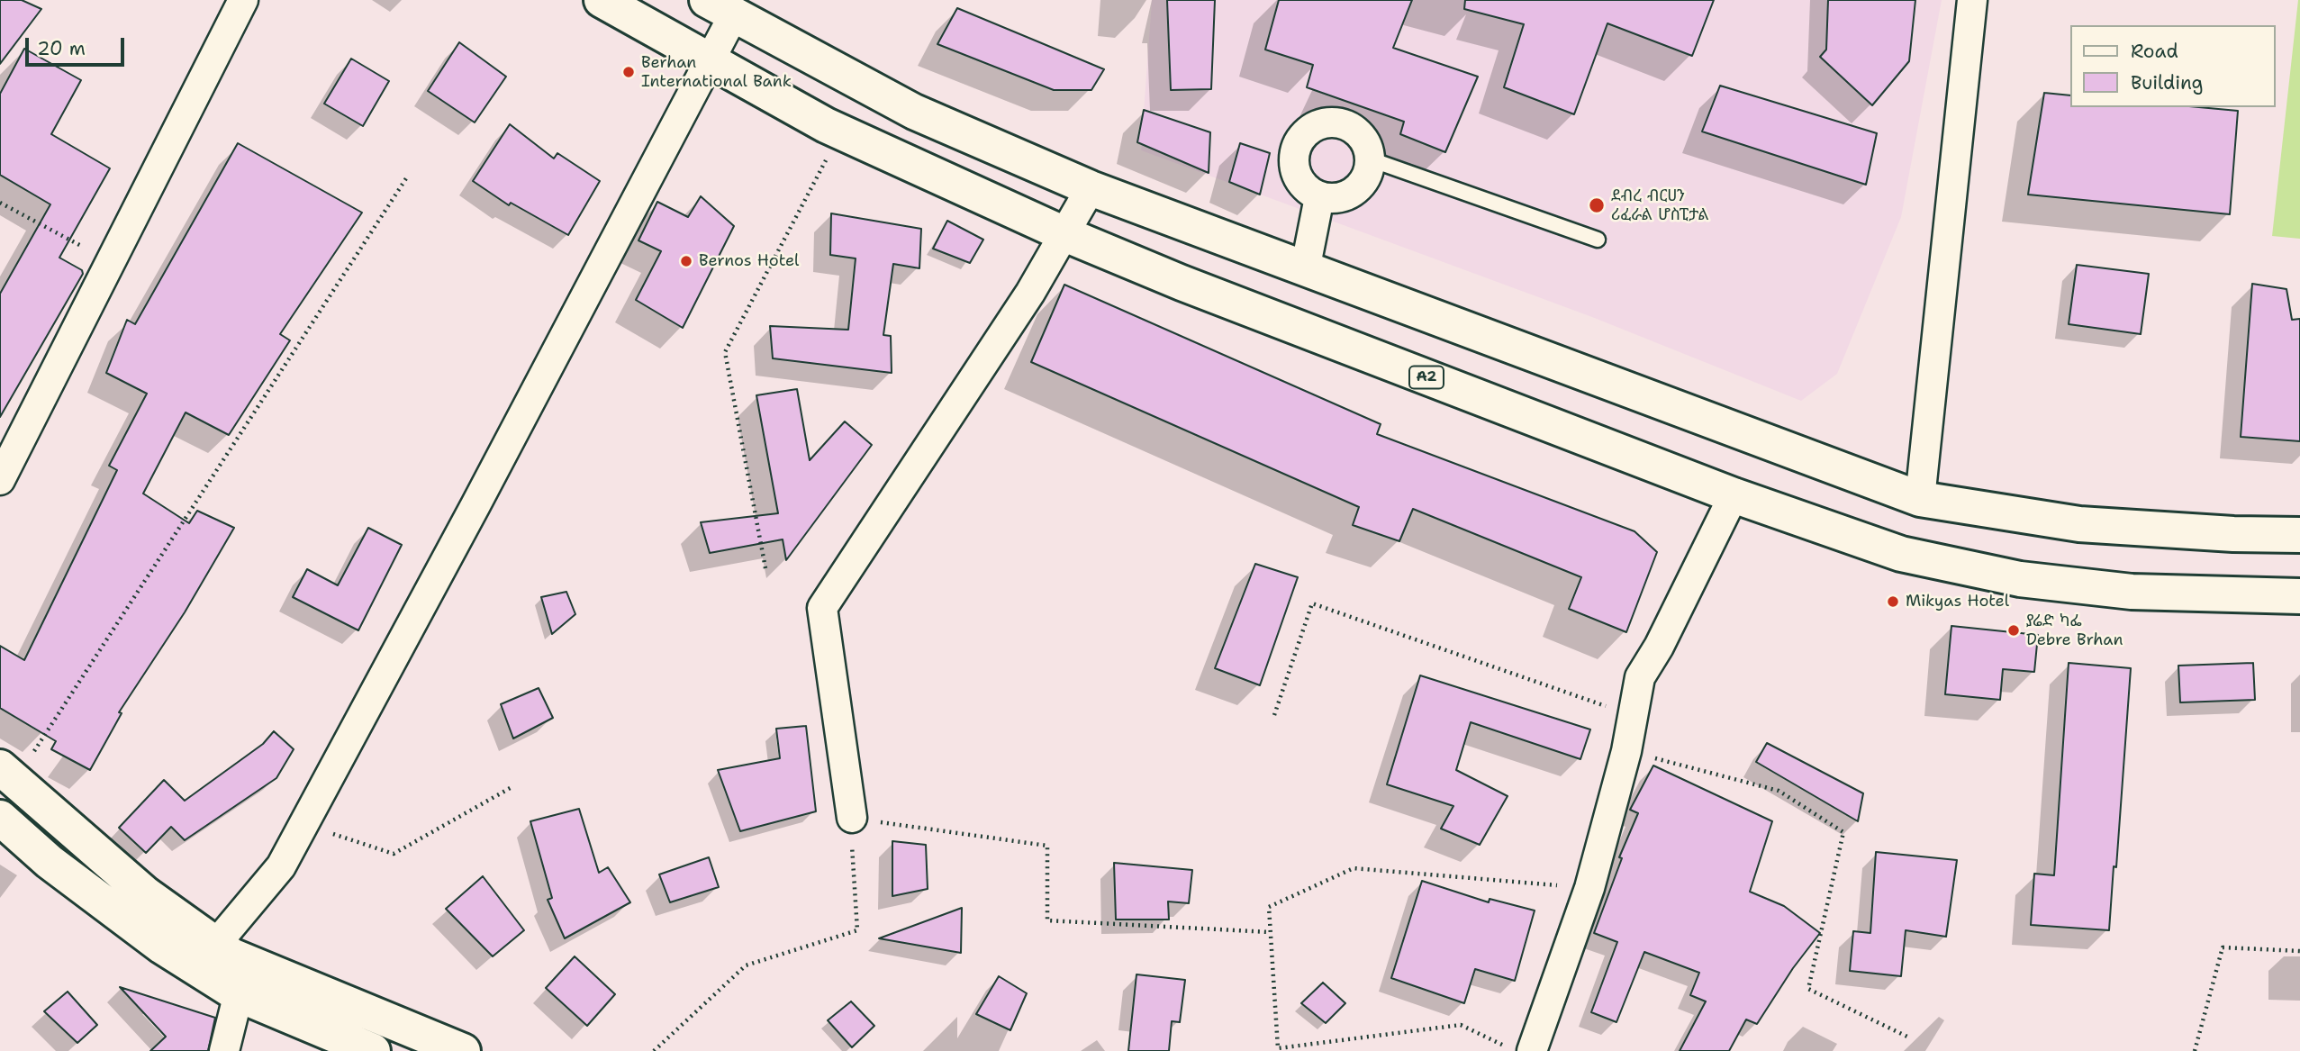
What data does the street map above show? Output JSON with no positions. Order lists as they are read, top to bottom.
{
  "streets": {
    "main road": ["A2"]
  },
  "places": [
    "Berhan International Bank",
    "ደብረ ብርሀን ሪፈራል ሆስፒታል",
    "Bernos Hotel",
    "Mikyas Hotel",
    "ያሬድ ካፌ Debre Brhan"
  ],
  "legend": ["Road", "Building"],
  "scale_bar": "20 m"
}
